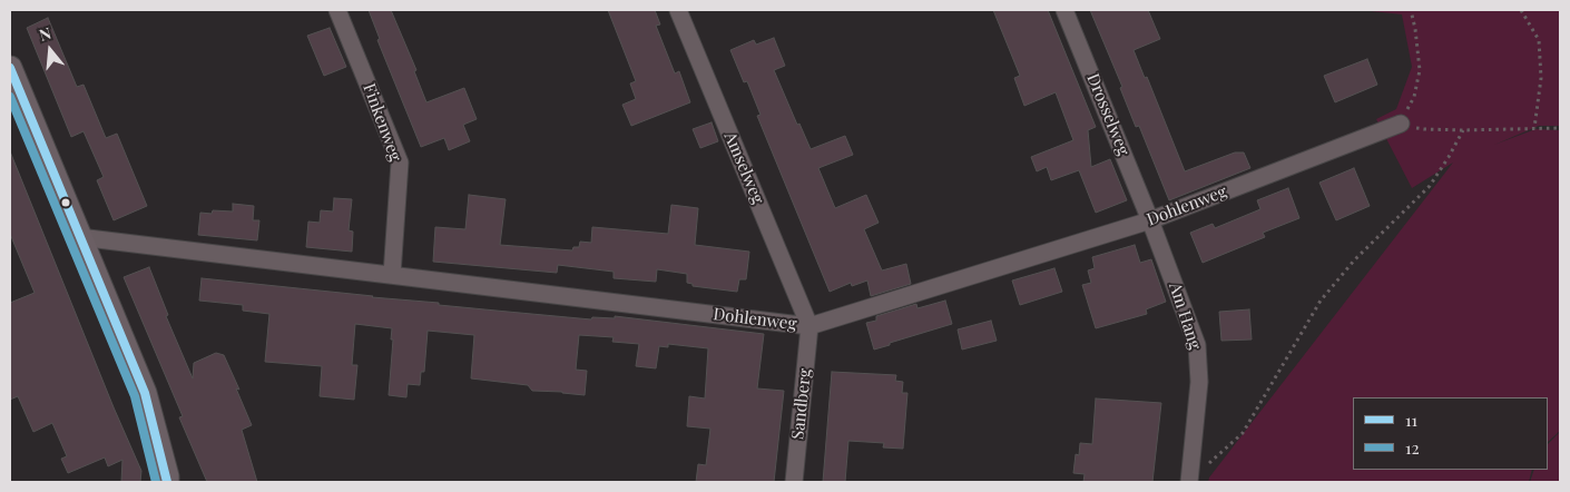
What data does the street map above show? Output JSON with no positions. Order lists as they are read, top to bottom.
{
  "streets": {
    "street": [
      "Drosselweg",
      "Finkenweg",
      "Amselweg",
      "Dohlenweg",
      "Am Hang",
      "Sandberg"
    ]
  },
  "crossings": [
    ["Drosselweg", "Dohlenweg"],
    ["Drosselweg", "Am Hang"],
    ["Finkenweg", "Dohlenweg"],
    ["Amselweg", "Dohlenweg"],
    ["Amselweg", "Sandberg"],
    ["Dohlenweg", "Am Hang"],
    ["Dohlenweg", "Sandberg"]
  ],
  "lines": ["transit line 11", "transit line 12"],
  "legend": ["11", "12"],
  "north": "top"
}
